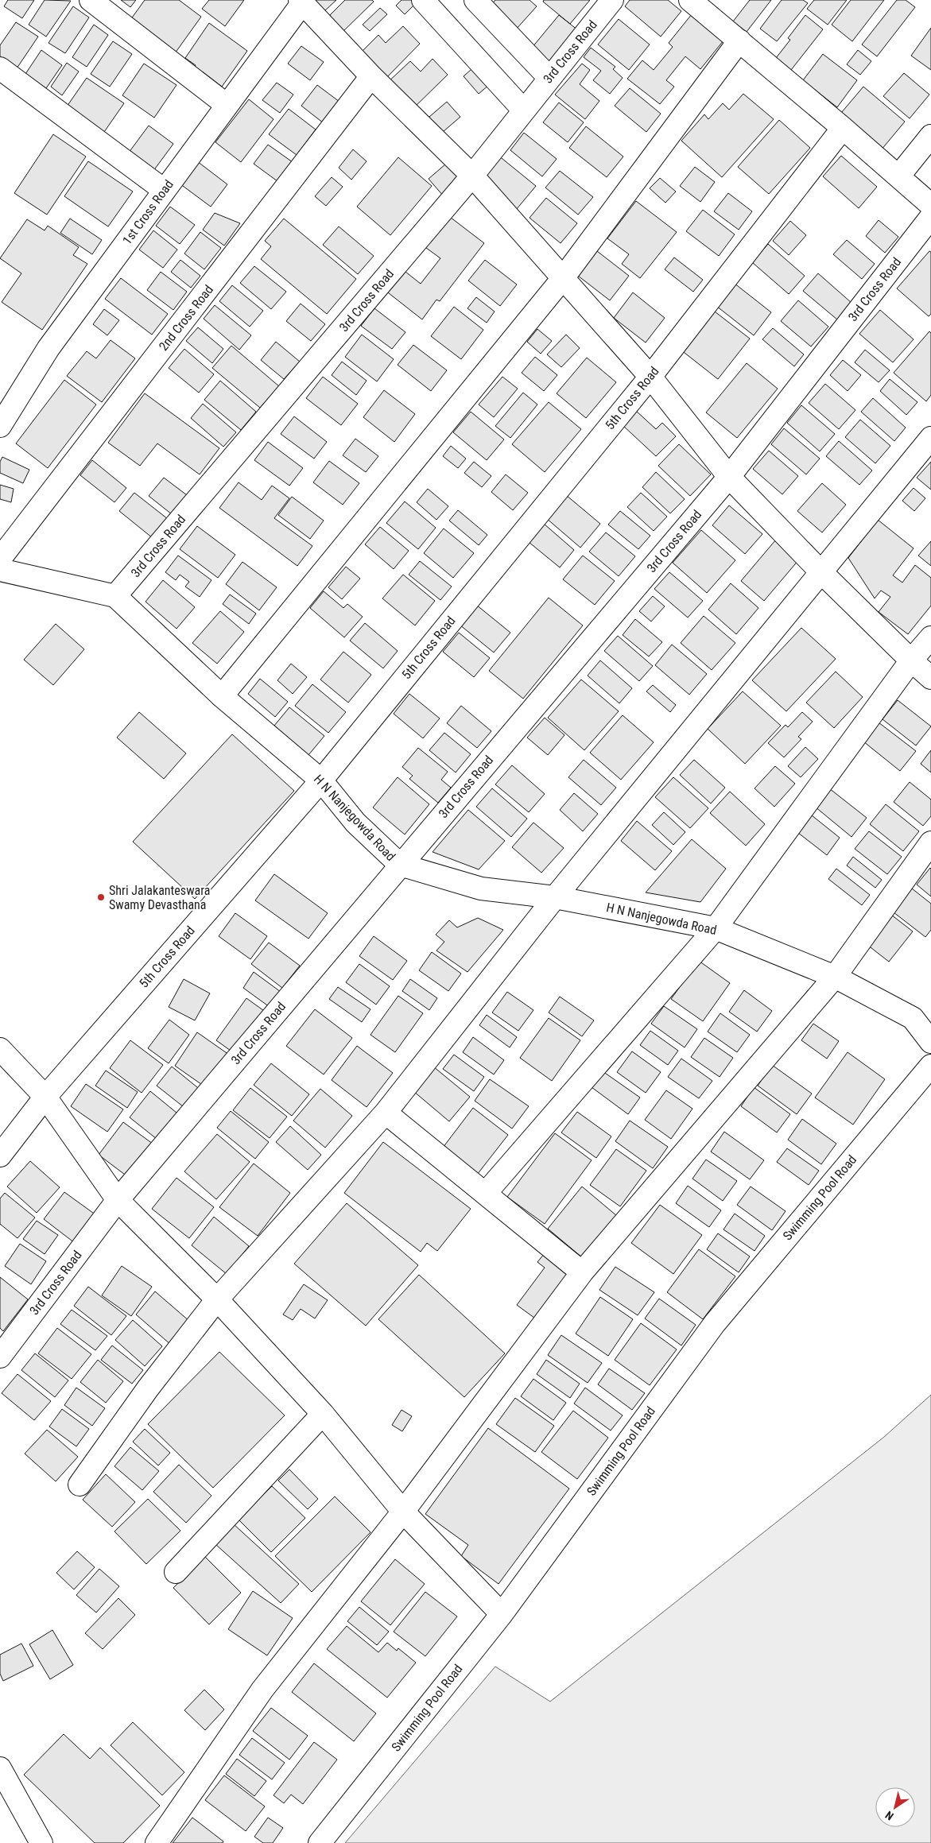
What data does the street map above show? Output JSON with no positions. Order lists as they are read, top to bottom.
{
  "streets": {
    "street": [
      "3rd Cross Road",
      "1st Cross Road",
      "2nd Cross Road",
      "5th Cross Road",
      "H N Nanjegowda Road",
      "Swimming Pool Road"
    ]
  },
  "crossings": [
    ["3rd Cross Road", "H N Nanjegowda Road"],
    ["5th Cross Road", "H N Nanjegowda Road"]
  ],
  "places": ["Shri Jalakanteswara Swamy Devasthana"],
  "north": "bottom left"
}
